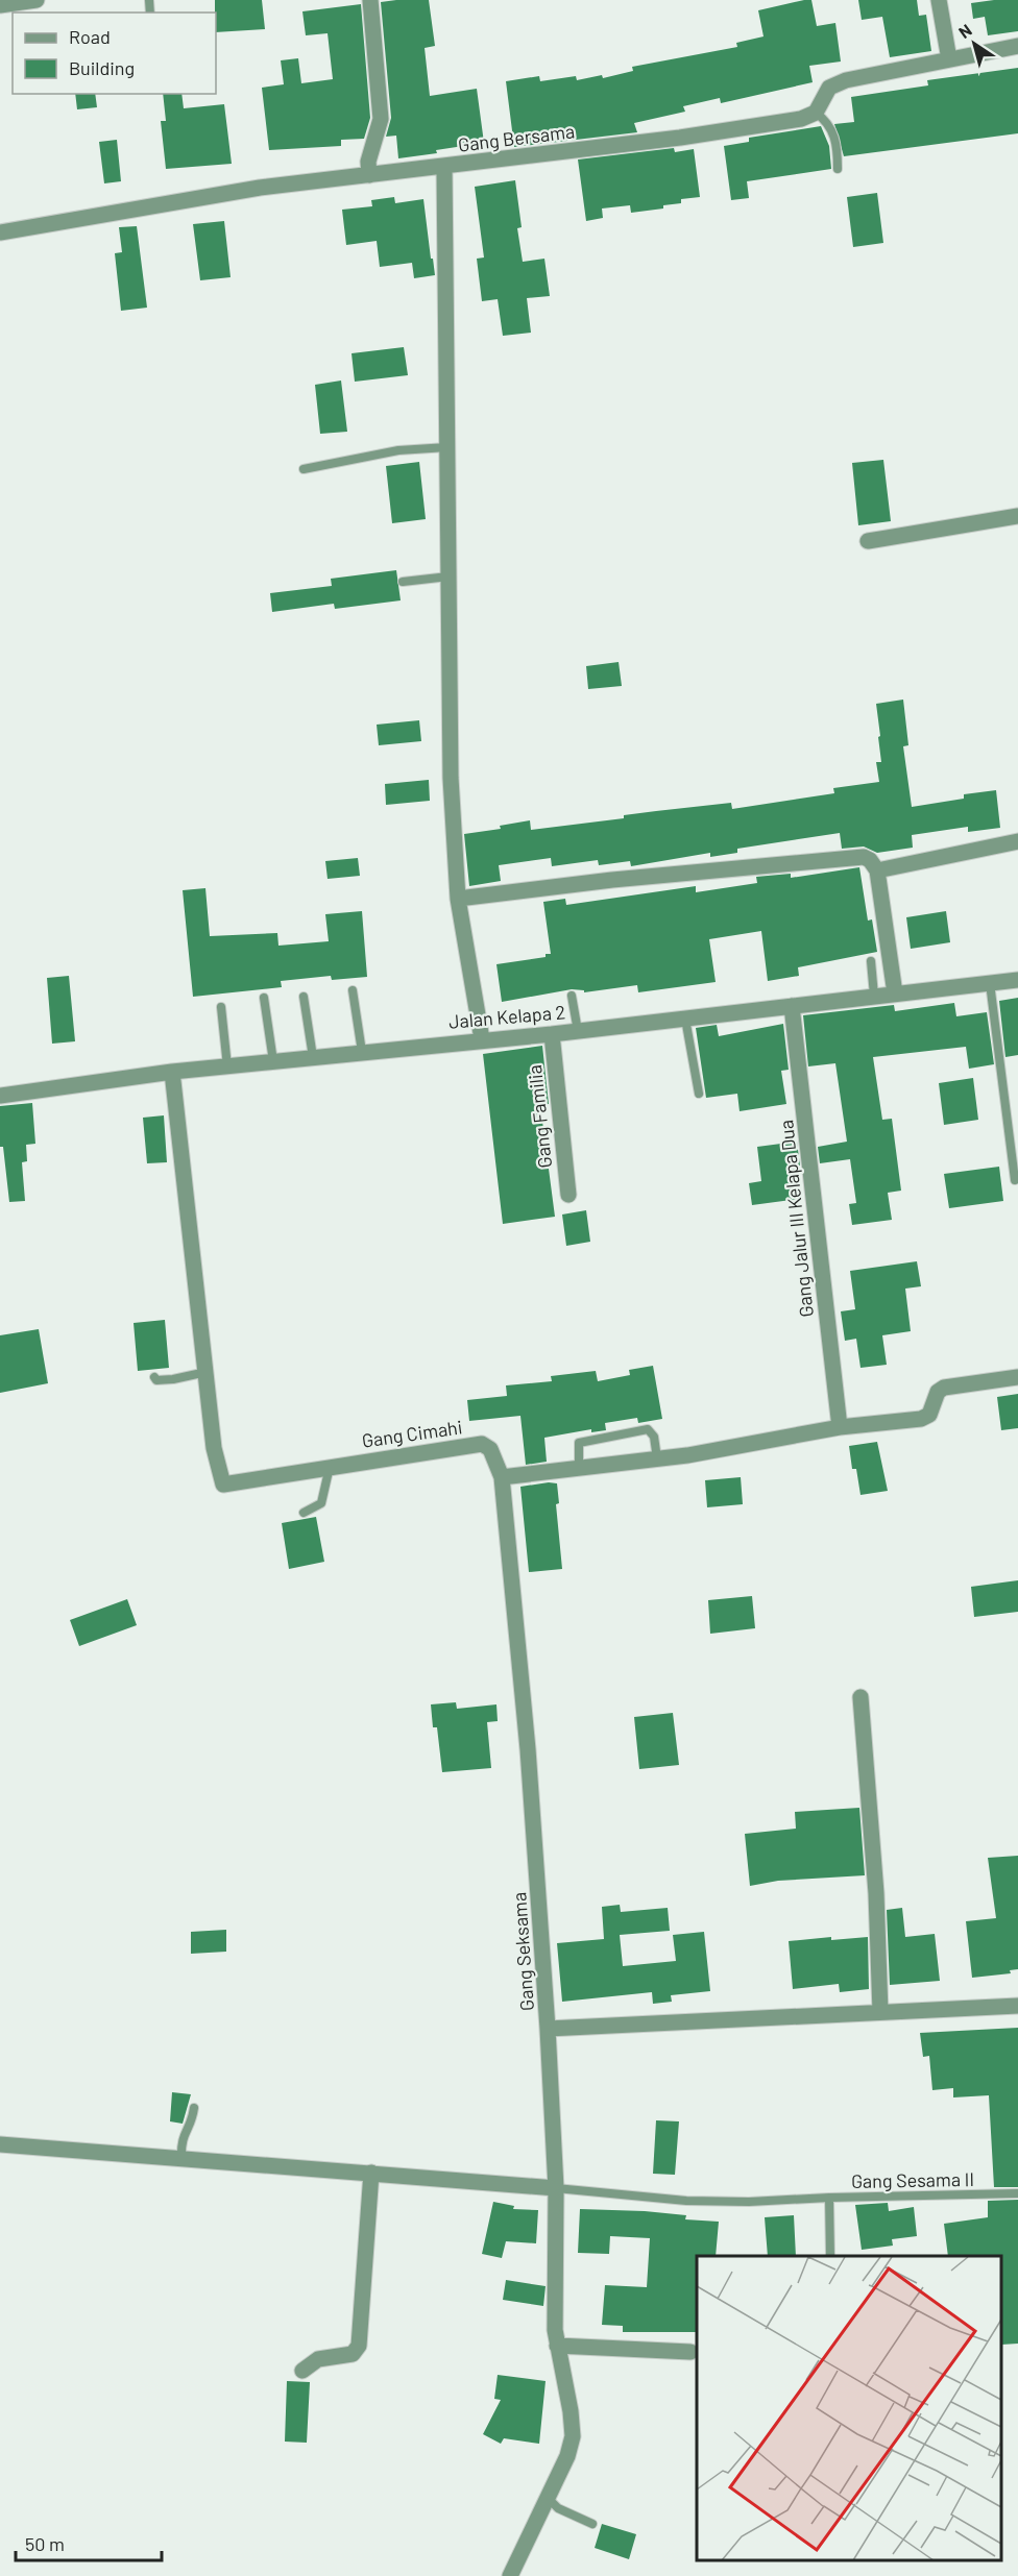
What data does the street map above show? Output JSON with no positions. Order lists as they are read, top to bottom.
{
  "streets": {
    "street": [
      "Gang Bersama",
      "Jalan Kelapa 2",
      "Gang Familia",
      "Gang Jalur III Kelapa Dua",
      "Gang Cimahi",
      "Gang Seksama"
    ],
    "lane": ["Gang Sesama II"]
  },
  "crossings": [
    ["Jalan Kelapa 2", "Gang Familia"],
    ["Jalan Kelapa 2", "Gang Jalur III Kelapa Dua"],
    ["Jalan Kelapa 2", "Gang Cimahi"],
    ["Gang Cimahi", "Gang Seksama"]
  ],
  "legend": ["Road", "Building"],
  "scale_bar": "50 m",
  "north": "top left"
}
